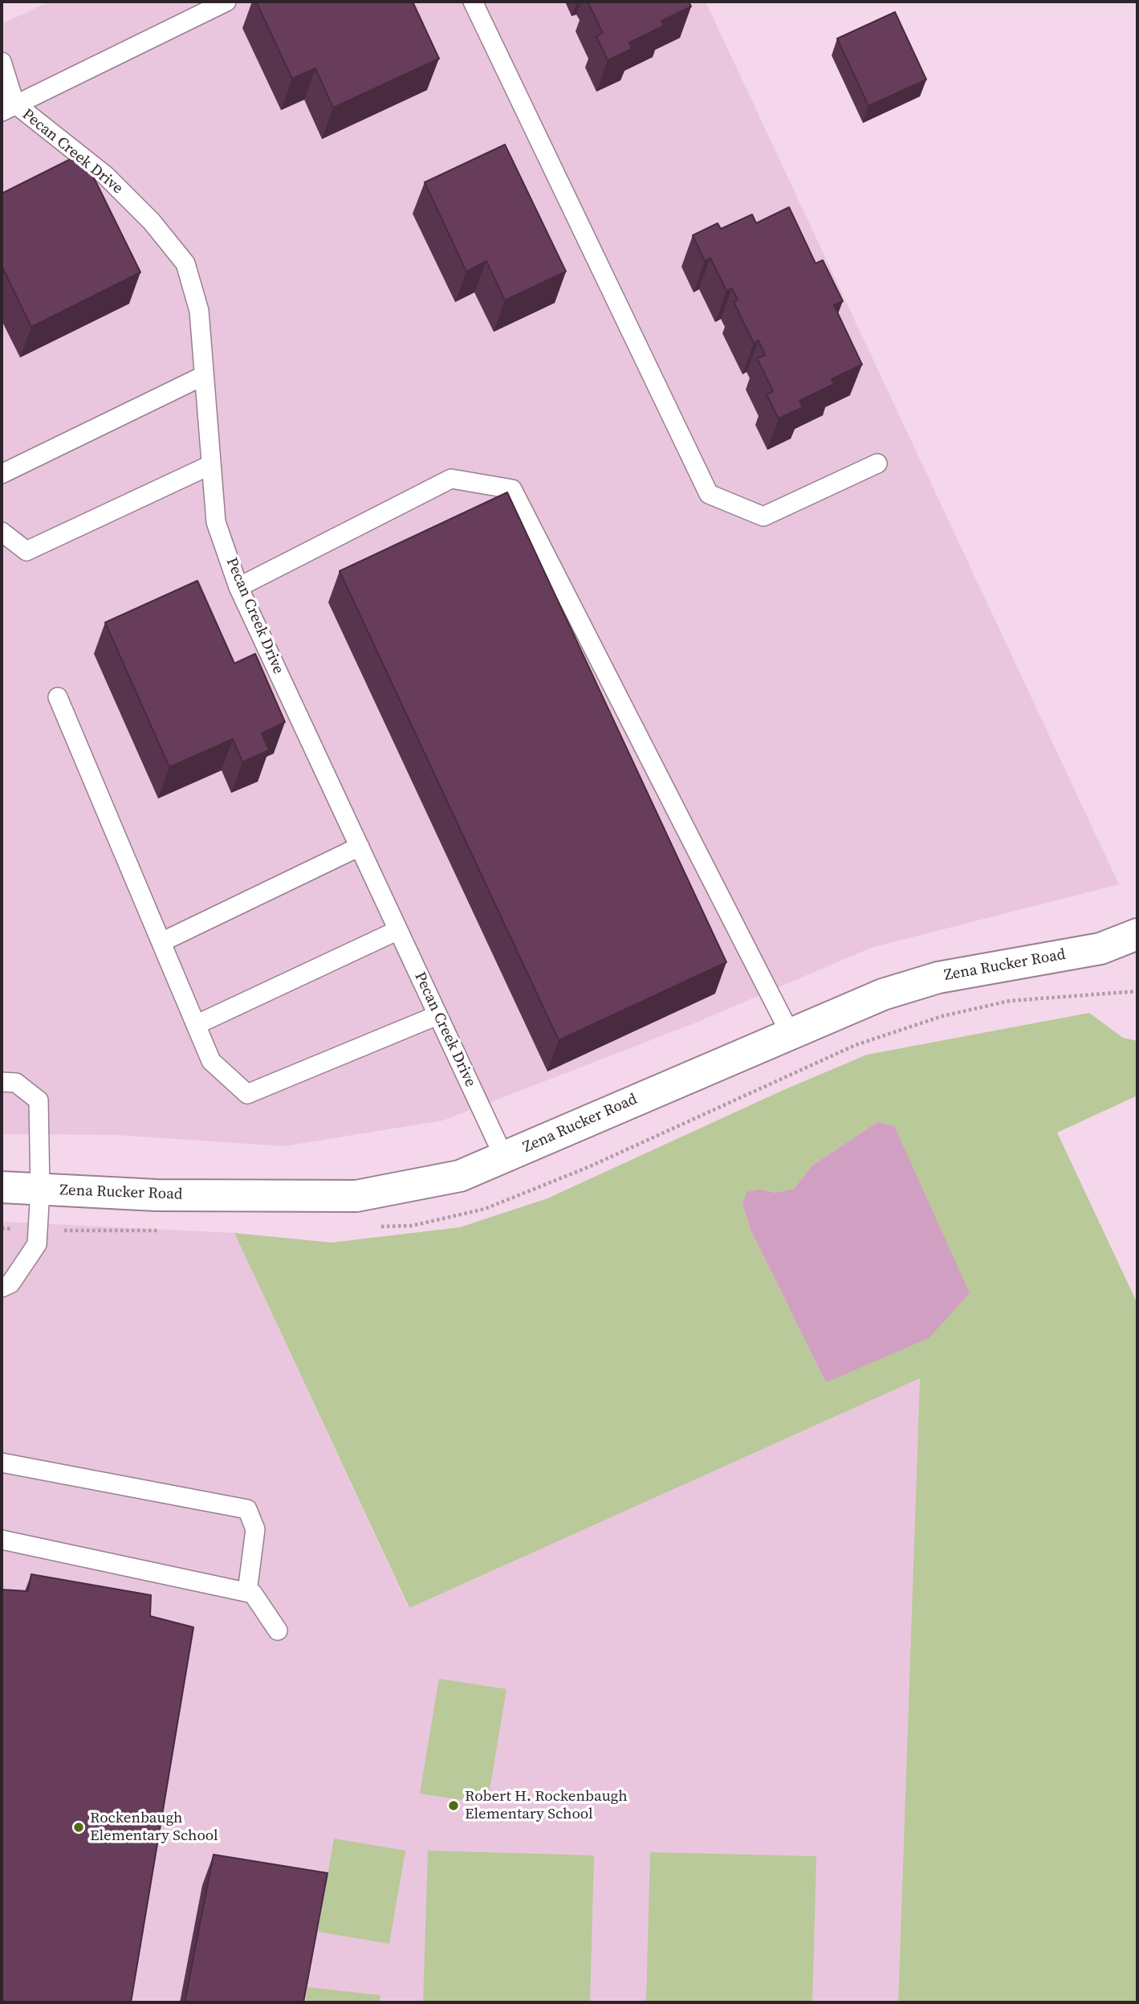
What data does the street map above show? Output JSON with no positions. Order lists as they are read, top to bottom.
{
  "streets": {
    "street": ["Zena Rucker Road"],
    "lane": ["Pecan Creek Drive"]
  },
  "crossings": [
    ["Pecan Creek Drive", "Zena Rucker Road"]
  ],
  "places": ["Robert H. Rockenbaugh Elementary School", "Rockenbaugh Elementary School"]
}
